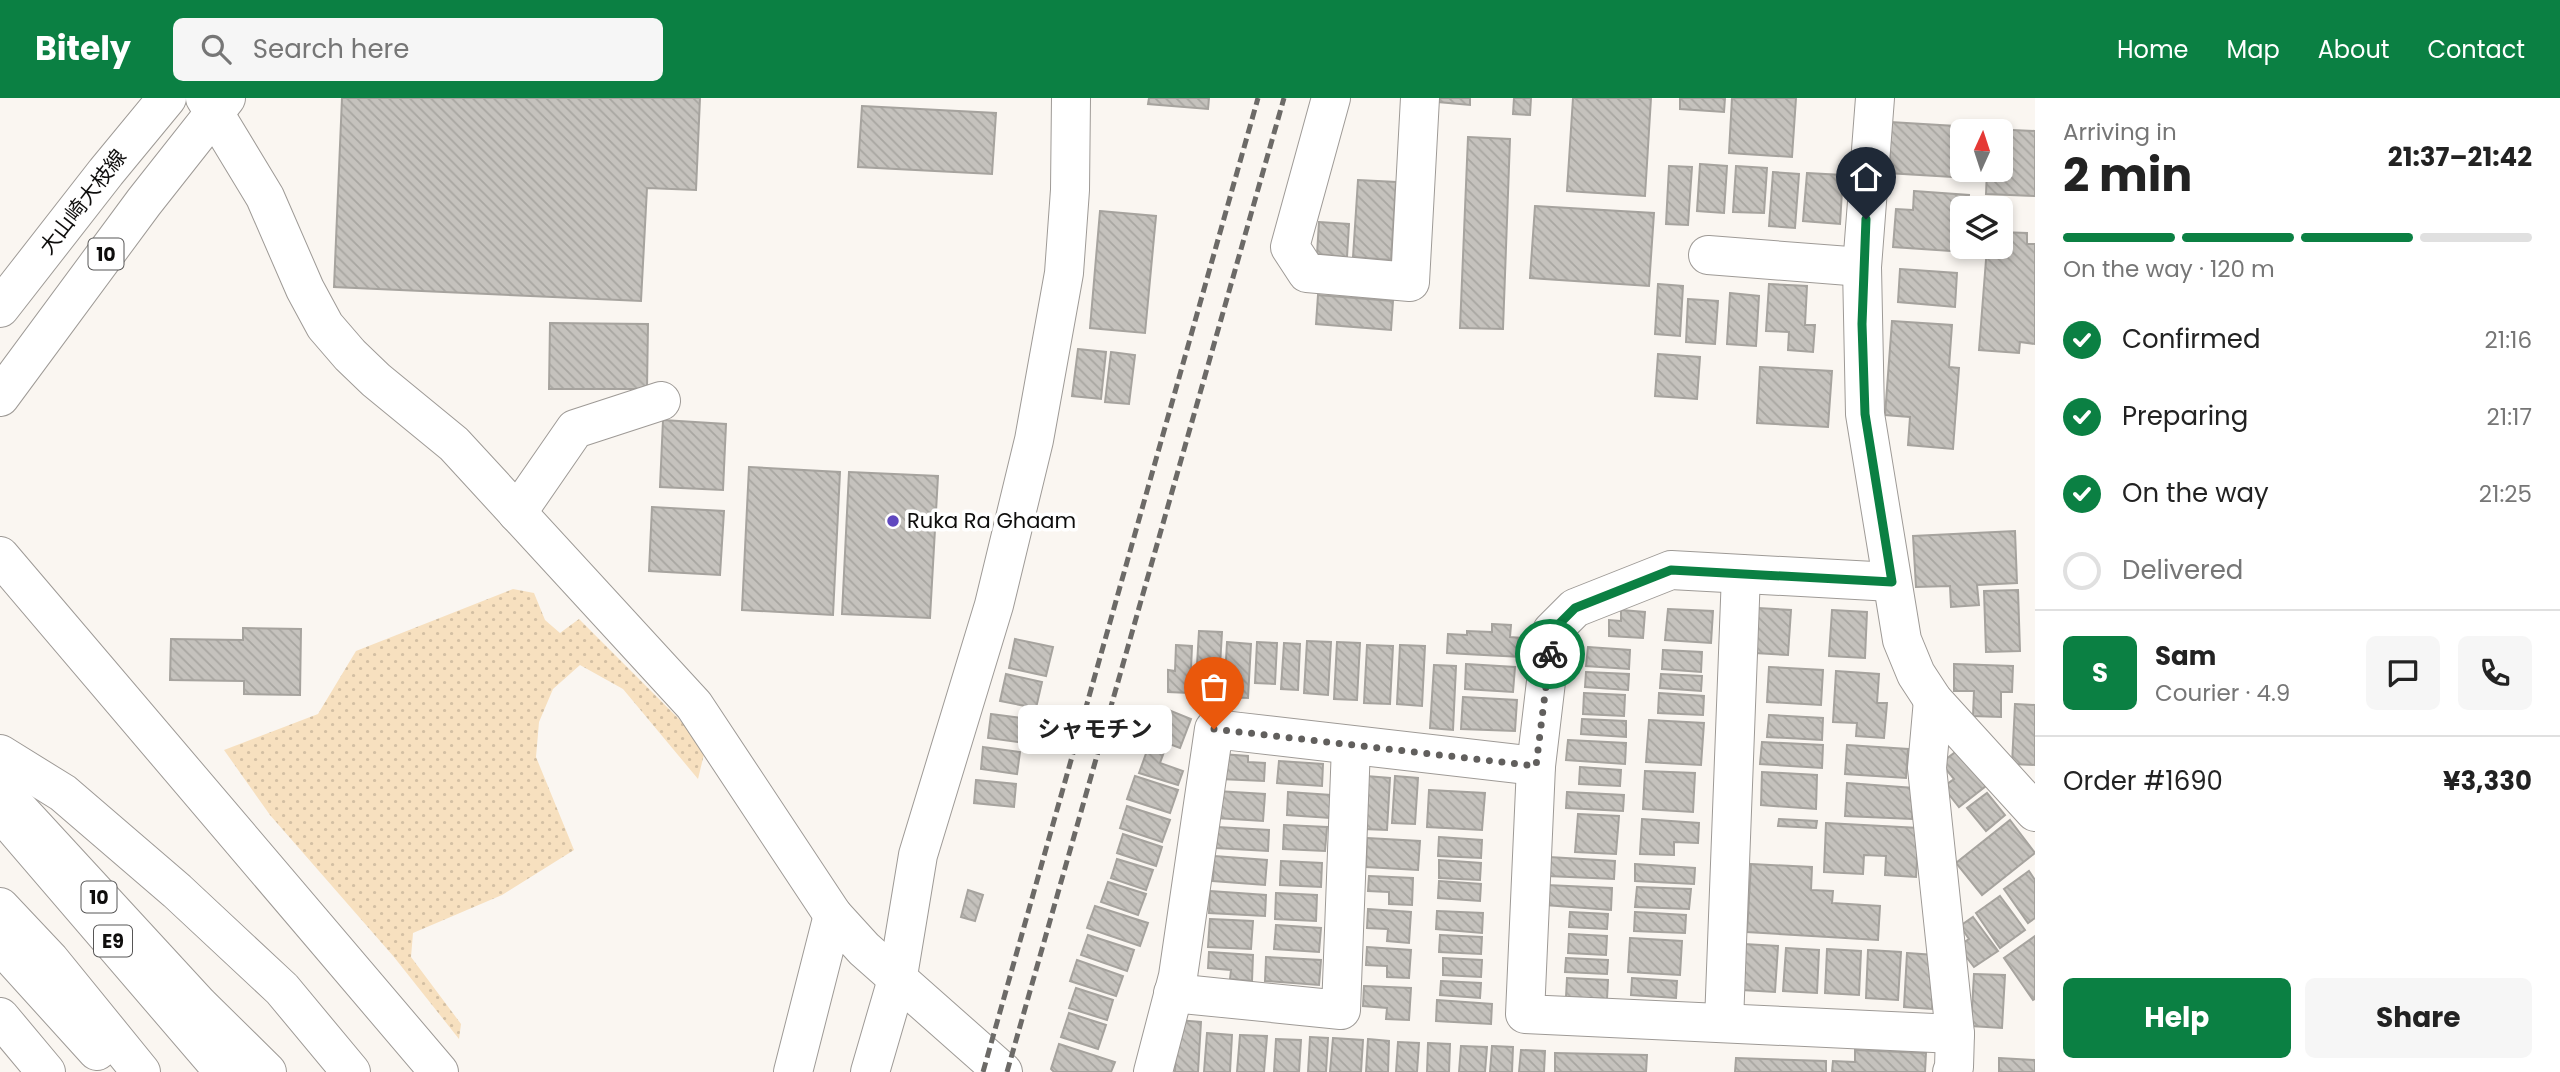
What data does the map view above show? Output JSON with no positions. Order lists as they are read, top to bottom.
{
  "streets": {
    "main road": ["大山崎大枝線", "10", "E9"]
  },
  "places": ["Ruka Ra Ghaam", "シャモチン"],
  "north": "top",
  "page": {
    "header": "Bitely",
    "search": "Search here",
    "nav": [
      "Home",
      "Map",
      "About",
      "Contact"
    ],
    "heading": ["2 min", "Arriving in", "21:37–21:42"],
    "panel": [
      "Sam",
      "Courier · 4.9",
      "Order #1690",
      "¥3,330"
    ],
    "bar": "On the way · 120 m",
    "list": [
      ["Confirmed", "21:16"],
      ["Preparing", "21:17"],
      ["On the way", "21:25"],
      "Delivered"
    ],
    "round": "S",
    "bubble": "シャモチン",
    "buttons": ["Help", "Share"]
  }
}
